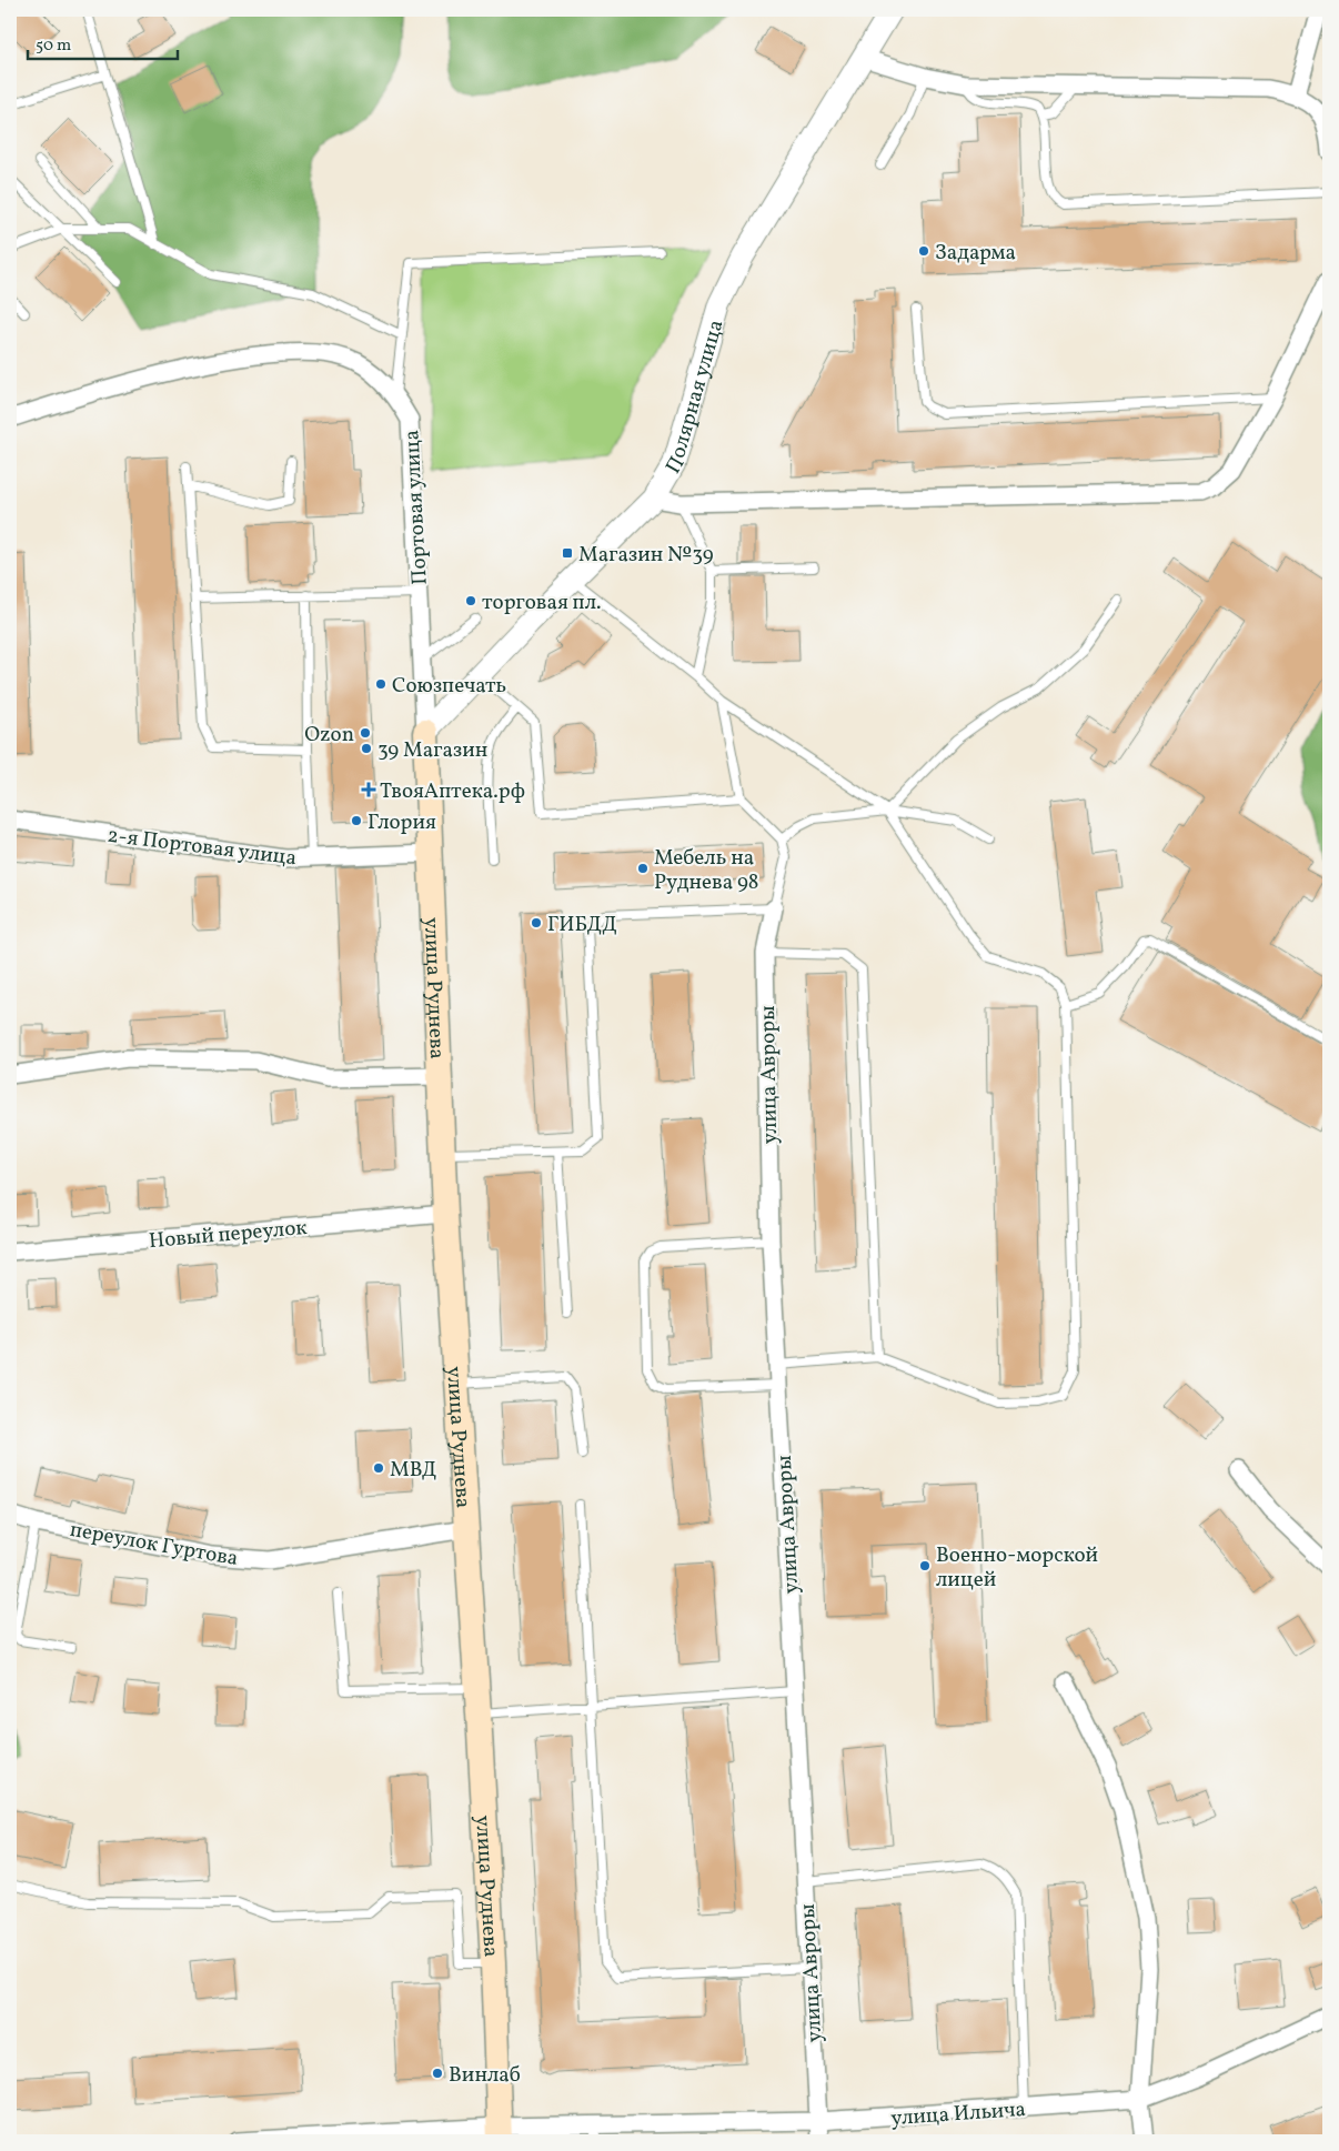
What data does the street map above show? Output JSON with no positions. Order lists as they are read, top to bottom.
{
  "streets": {
    "main road": ["улица Руднева"],
    "street": [
      "Полярная улица",
      "Портовая улица",
      "2-я Портовая улица",
      "улица Авроры",
      "Новый переулок",
      "переулок Гуртова",
      "улица Ильича"
    ]
  },
  "crossings": [
    ["Полярная улица", "Портовая улица"],
    ["Полярная улица", "улица Руднева"],
    ["Портовая улица", "улица Руднева"],
    ["2-я Портовая улица", "улица Руднева"],
    ["улица Руднева", "Новый переулок"],
    ["улица Руднева", "переулок Гуртова"],
    ["улица Руднева", "улица Ильича"],
    ["улица Авроры", "улица Ильича"]
  ],
  "places": {
    "other": [
      "Задарма",
      "торговая пл.",
      "Союзпечать",
      "Ozon",
      "39 Магазин",
      "Глория",
      "Мебель на Руднева 98",
      "ГИБДД",
      "МВД",
      "Военно-морской лицей",
      "Винлаб"
    ],
    "transit": ["Магазин №39"],
    "health": ["ТвояАптека.рф"]
  },
  "scale_bar": "50 m"
}
